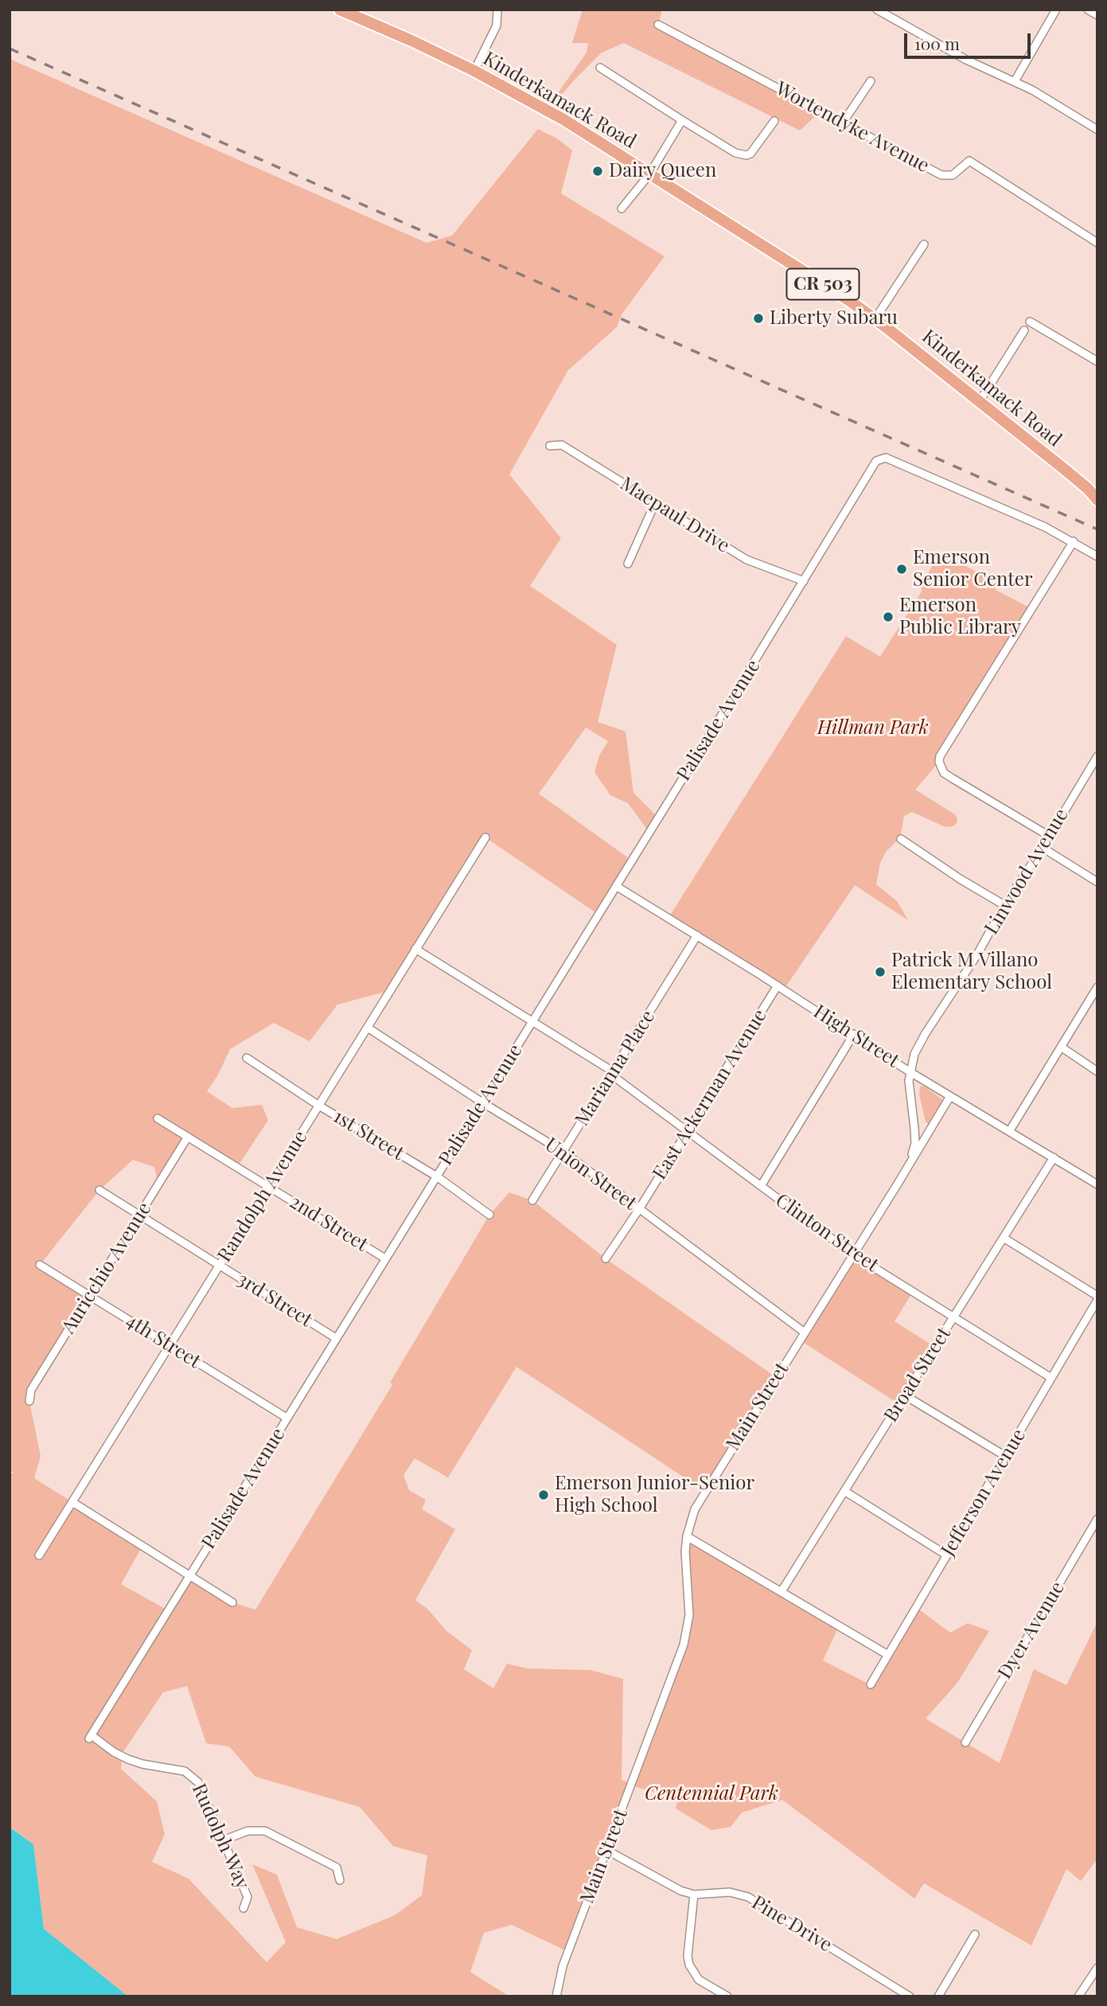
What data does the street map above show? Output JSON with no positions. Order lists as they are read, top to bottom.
{
  "streets": {
    "main road": ["Kinderkamack Road", "CR 503"],
    "street": [
      "Wortendyke Avenue",
      "Maepaul Drive",
      "Palisade Avenue",
      "Linwood Avenue",
      "High Street",
      "Marianna Place",
      "East Ackerman Avenue",
      "1st Street",
      "Union Street",
      "Randolph Avenue",
      "2nd Street",
      "Clinton Street",
      "Auricchio Avenue",
      "3rd Street",
      "4th Street",
      "Broad Street",
      "Main Street",
      "Jefferson Avenue",
      "Dyer Avenue",
      "Rudolph Way",
      "Pine Drive"
    ]
  },
  "crossings": [
    ["Maepaul Drive", "Palisade Avenue"],
    ["Palisade Avenue", "High Street"],
    ["Palisade Avenue", "1st Street"],
    ["Palisade Avenue", "Union Street"],
    ["Palisade Avenue", "2nd Street"],
    ["Palisade Avenue", "Clinton Street"],
    ["Palisade Avenue", "3rd Street"],
    ["Palisade Avenue", "4th Street"],
    ["Palisade Avenue", "Rudolph Way"],
    ["Linwood Avenue", "High Street"],
    ["Linwood Avenue", "Main Street"],
    ["High Street", "Marianna Place"],
    ["High Street", "East Ackerman Avenue"],
    ["High Street", "Broad Street"],
    ["High Street", "Main Street"],
    ["Marianna Place", "Union Street"],
    ["Marianna Place", "Clinton Street"],
    ["East Ackerman Avenue", "Union Street"],
    ["East Ackerman Avenue", "Clinton Street"],
    ["1st Street", "Randolph Avenue"],
    ["Union Street", "Randolph Avenue"],
    ["Union Street", "Main Street"],
    ["Randolph Avenue", "2nd Street"],
    ["Randolph Avenue", "Clinton Street"],
    ["Randolph Avenue", "3rd Street"],
    ["Randolph Avenue", "4th Street"],
    ["2nd Street", "Auricchio Avenue"],
    ["Clinton Street", "Broad Street"],
    ["Clinton Street", "Main Street"],
    ["Clinton Street", "Jefferson Avenue"],
    ["Auricchio Avenue", "3rd Street"],
    ["Auricchio Avenue", "4th Street"],
    ["Main Street", "Pine Drive"]
  ],
  "parks": ["Hillman Park", "Centennial Park"],
  "places": [
    "Dairy Queen",
    "Liberty Subaru",
    "Emerson Senior Center",
    "Emerson Public Library",
    "Patrick M Villano Elementary School",
    "Emerson Junior-Senior High School"
  ],
  "scale_bar": "100 m"
}
